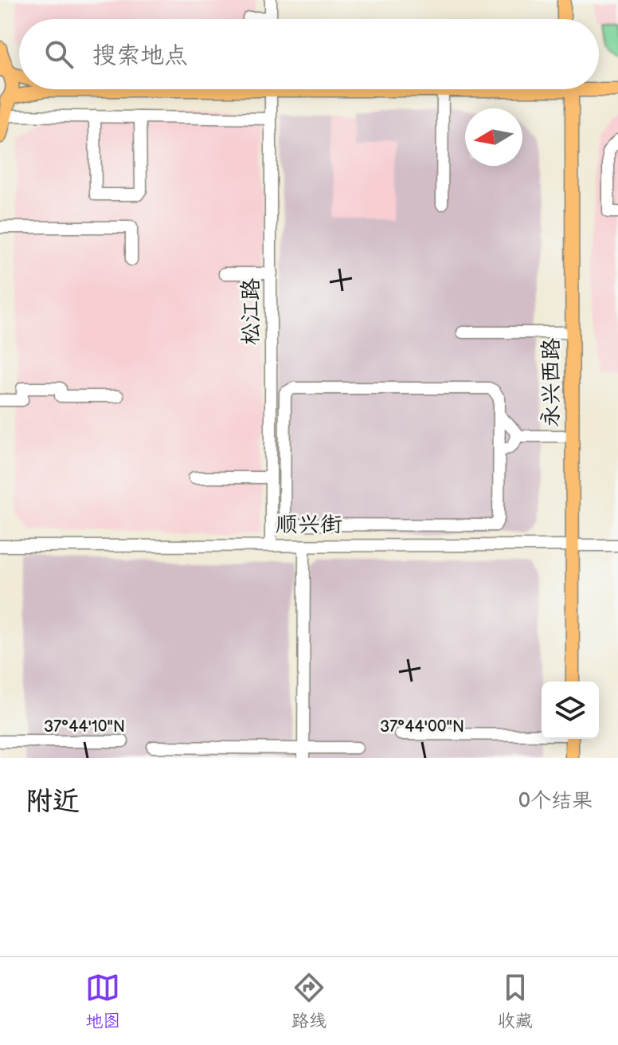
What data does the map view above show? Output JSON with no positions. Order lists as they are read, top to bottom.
{
  "streets": {
    "main road": ["永兴西路"],
    "street": ["松江路", "顺兴街"]
  },
  "crossings": [
    ["松江路", "顺兴街"],
    ["永兴西路", "顺兴街"]
  ],
  "north": "left",
  "page": {
    "search": "搜索地点",
    "heading": ["附近", "0个结果"],
    "nav": ["地图", "路线", "收藏"]
  },
  "coordinates": ["37°44'10\"N", "37°44'00\"N"]
}
